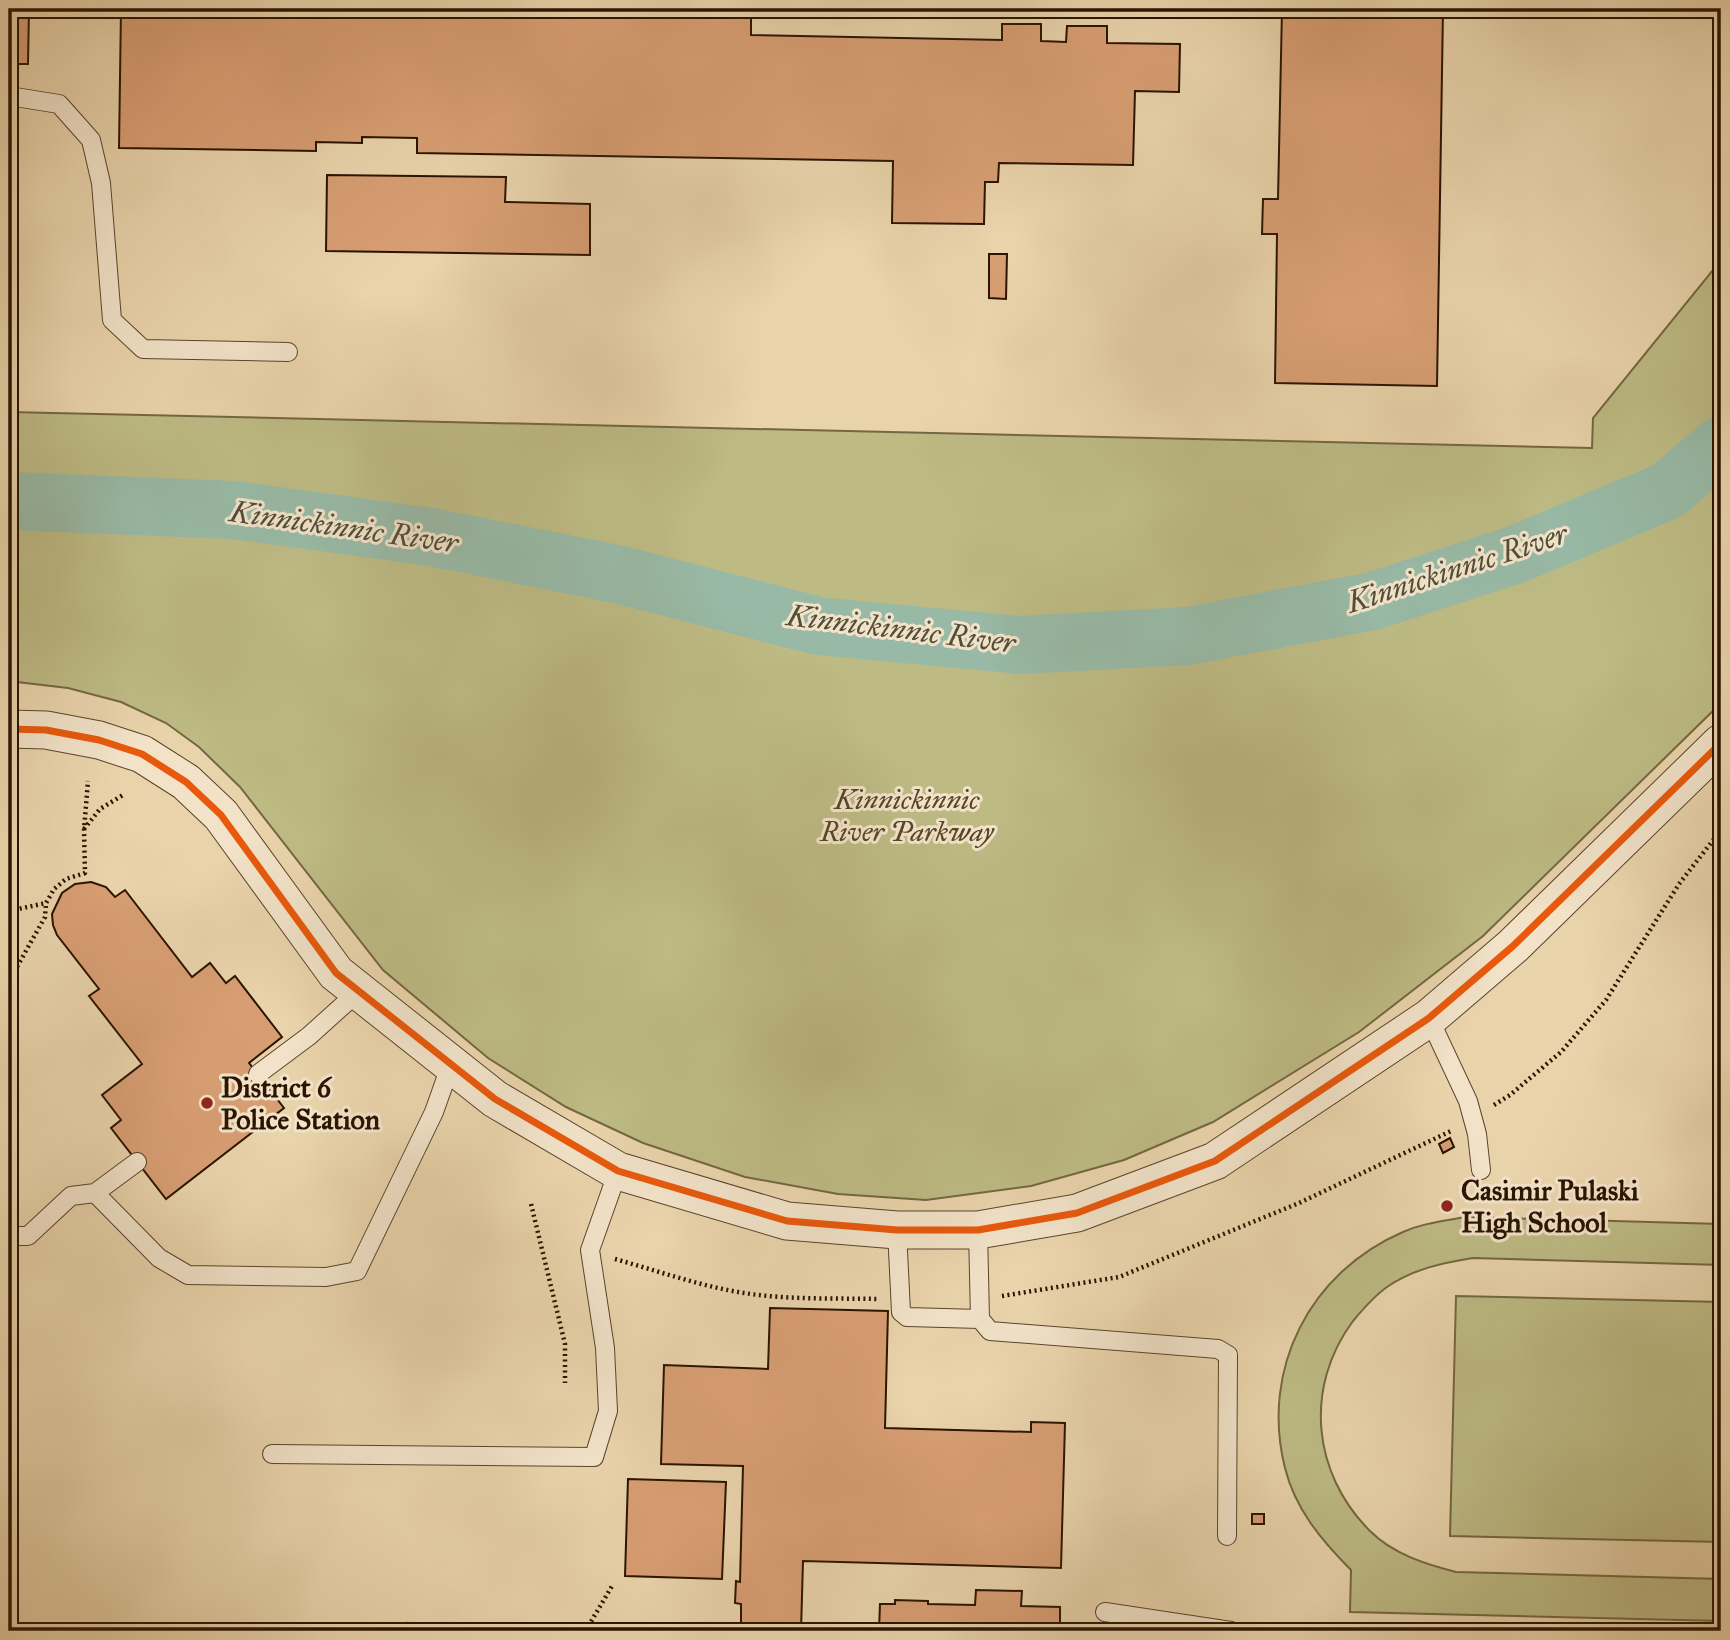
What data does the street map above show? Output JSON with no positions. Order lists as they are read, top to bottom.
{
  "water": ["Kinnickinnic River"],
  "parks": ["Kinnickinnic River Parkway"],
  "places": ["District 6 Police Station", "Casimir Pulaski High School"]
}
